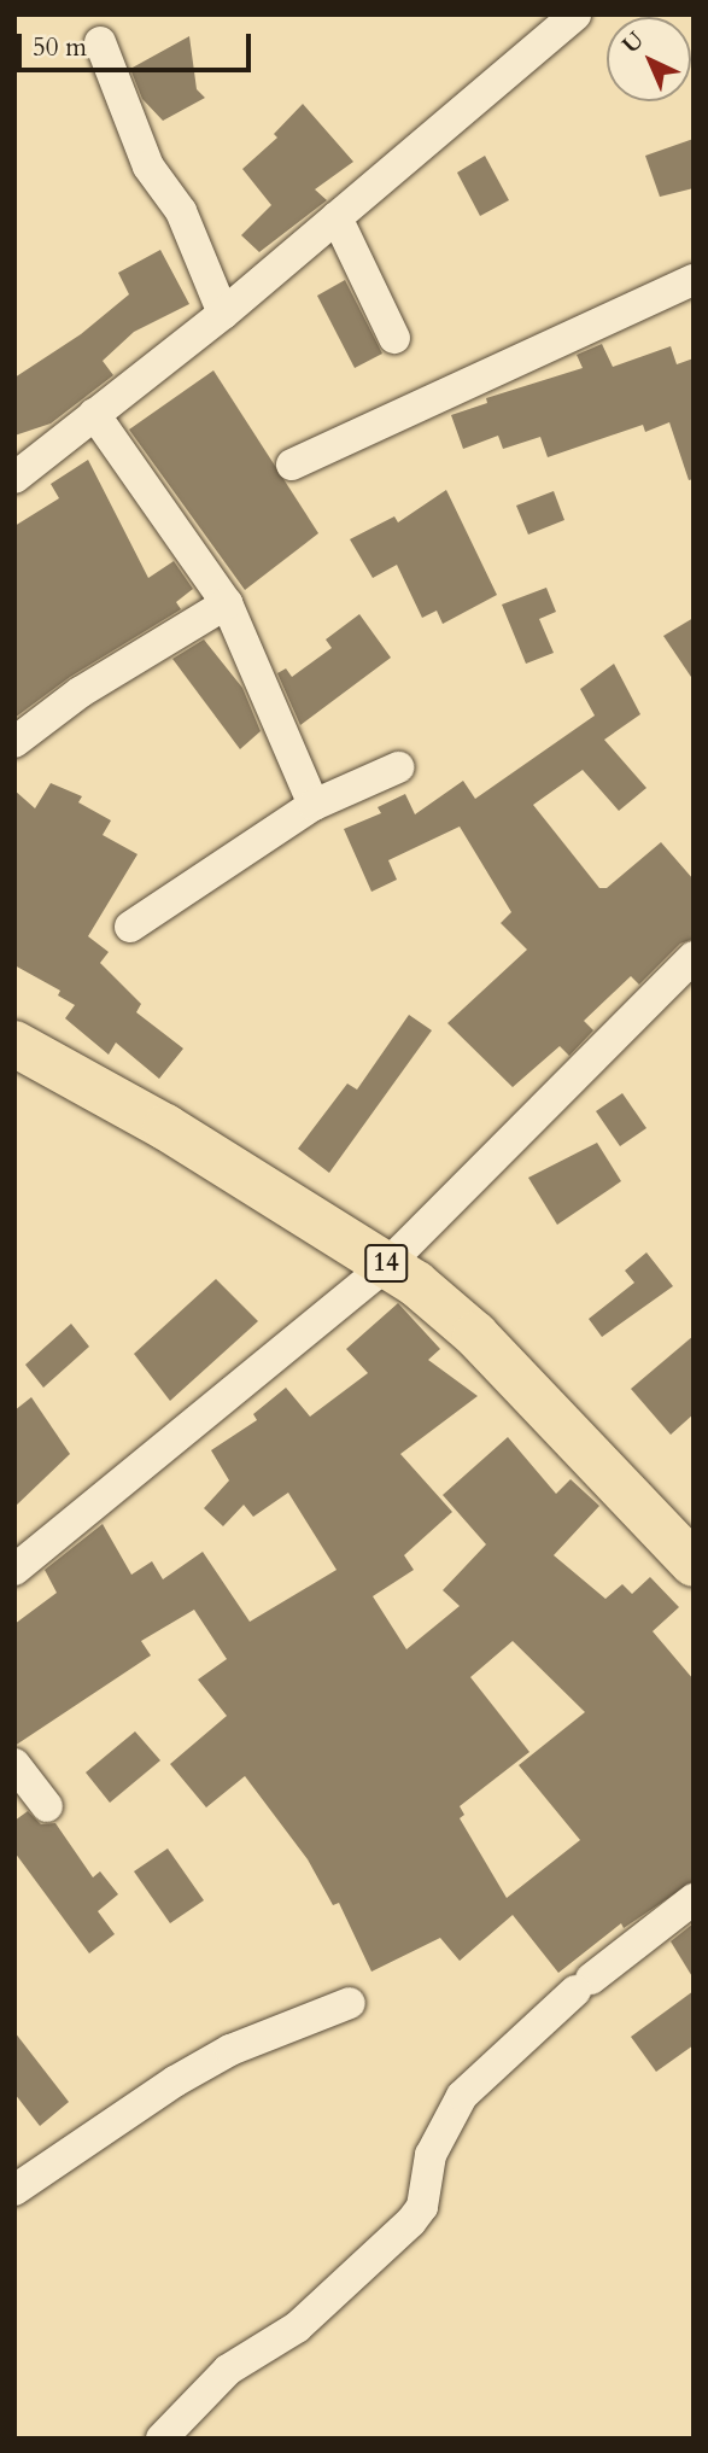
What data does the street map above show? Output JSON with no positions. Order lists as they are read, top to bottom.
{
  "streets": {
    "highway": ["14"]
  },
  "scale_bar": "50 m",
  "north": "top left"
}
